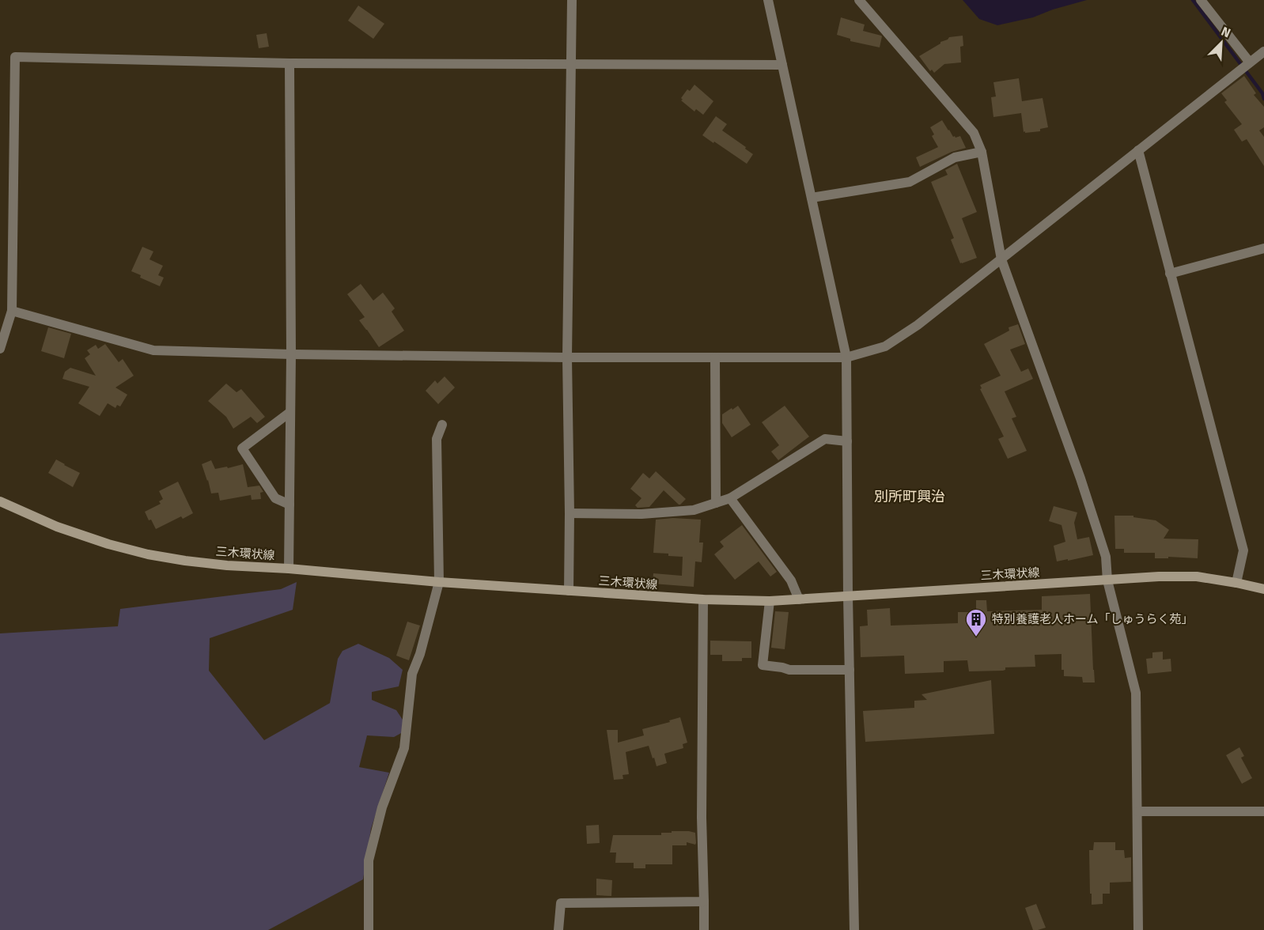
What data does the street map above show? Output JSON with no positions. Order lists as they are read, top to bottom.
{
  "streets": {
    "main road": ["三木環状線"]
  },
  "districts": ["別所町興治"],
  "places": {
    "building": ["特別養護老人ホーム「しゅうらく苑」"]
  },
  "north": "top right"
}
